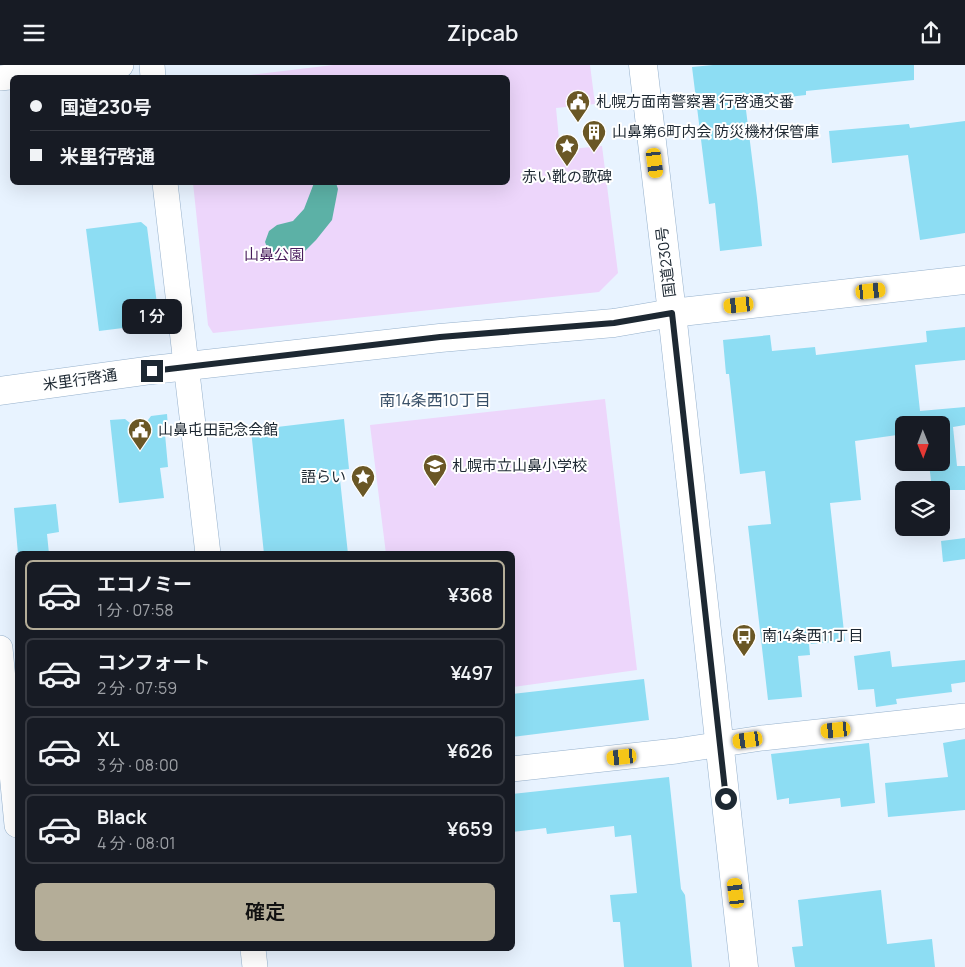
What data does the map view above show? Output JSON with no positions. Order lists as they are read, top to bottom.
{
  "streets": {
    "main road": ["国道230号", "米里行啓通"]
  },
  "crossings": [
    ["国道230号", "米里行啓通"]
  ],
  "districts": ["南14条西10丁目"],
  "parks": ["山鼻公園"],
  "places": {
    "public building": ["札幌方面南警察署 行啓通交番", "山鼻屯田記念会館"],
    "building": ["山鼻第6町内会 防災機材保管庫"],
    "place": ["赤い靴の歌碑", "語らい"],
    "school or university": ["札幌市立山鼻小学校"],
    "bus stop": ["南14条西11丁目"]
  },
  "north": "bottom",
  "page": {
    "header": "Zipcab",
    "banner": ["国道230号", "米里行啓通"],
    "bubble": "1 分",
    "list": [
      {
        "name": "エコノミー",
        "note": "1 分 · 07:58",
        "value": "¥368"
      },
      {
        "name": "コンフォート",
        "note": "2 分 · 07:59",
        "value": "¥497"
      },
      {
        "name": "XL",
        "note": "3 分 · 08:00",
        "value": "¥626"
      },
      {
        "name": "Black",
        "note": "4 分 · 08:01",
        "value": "¥659"
      }
    ],
    "buttons": "確定"
  }
}
